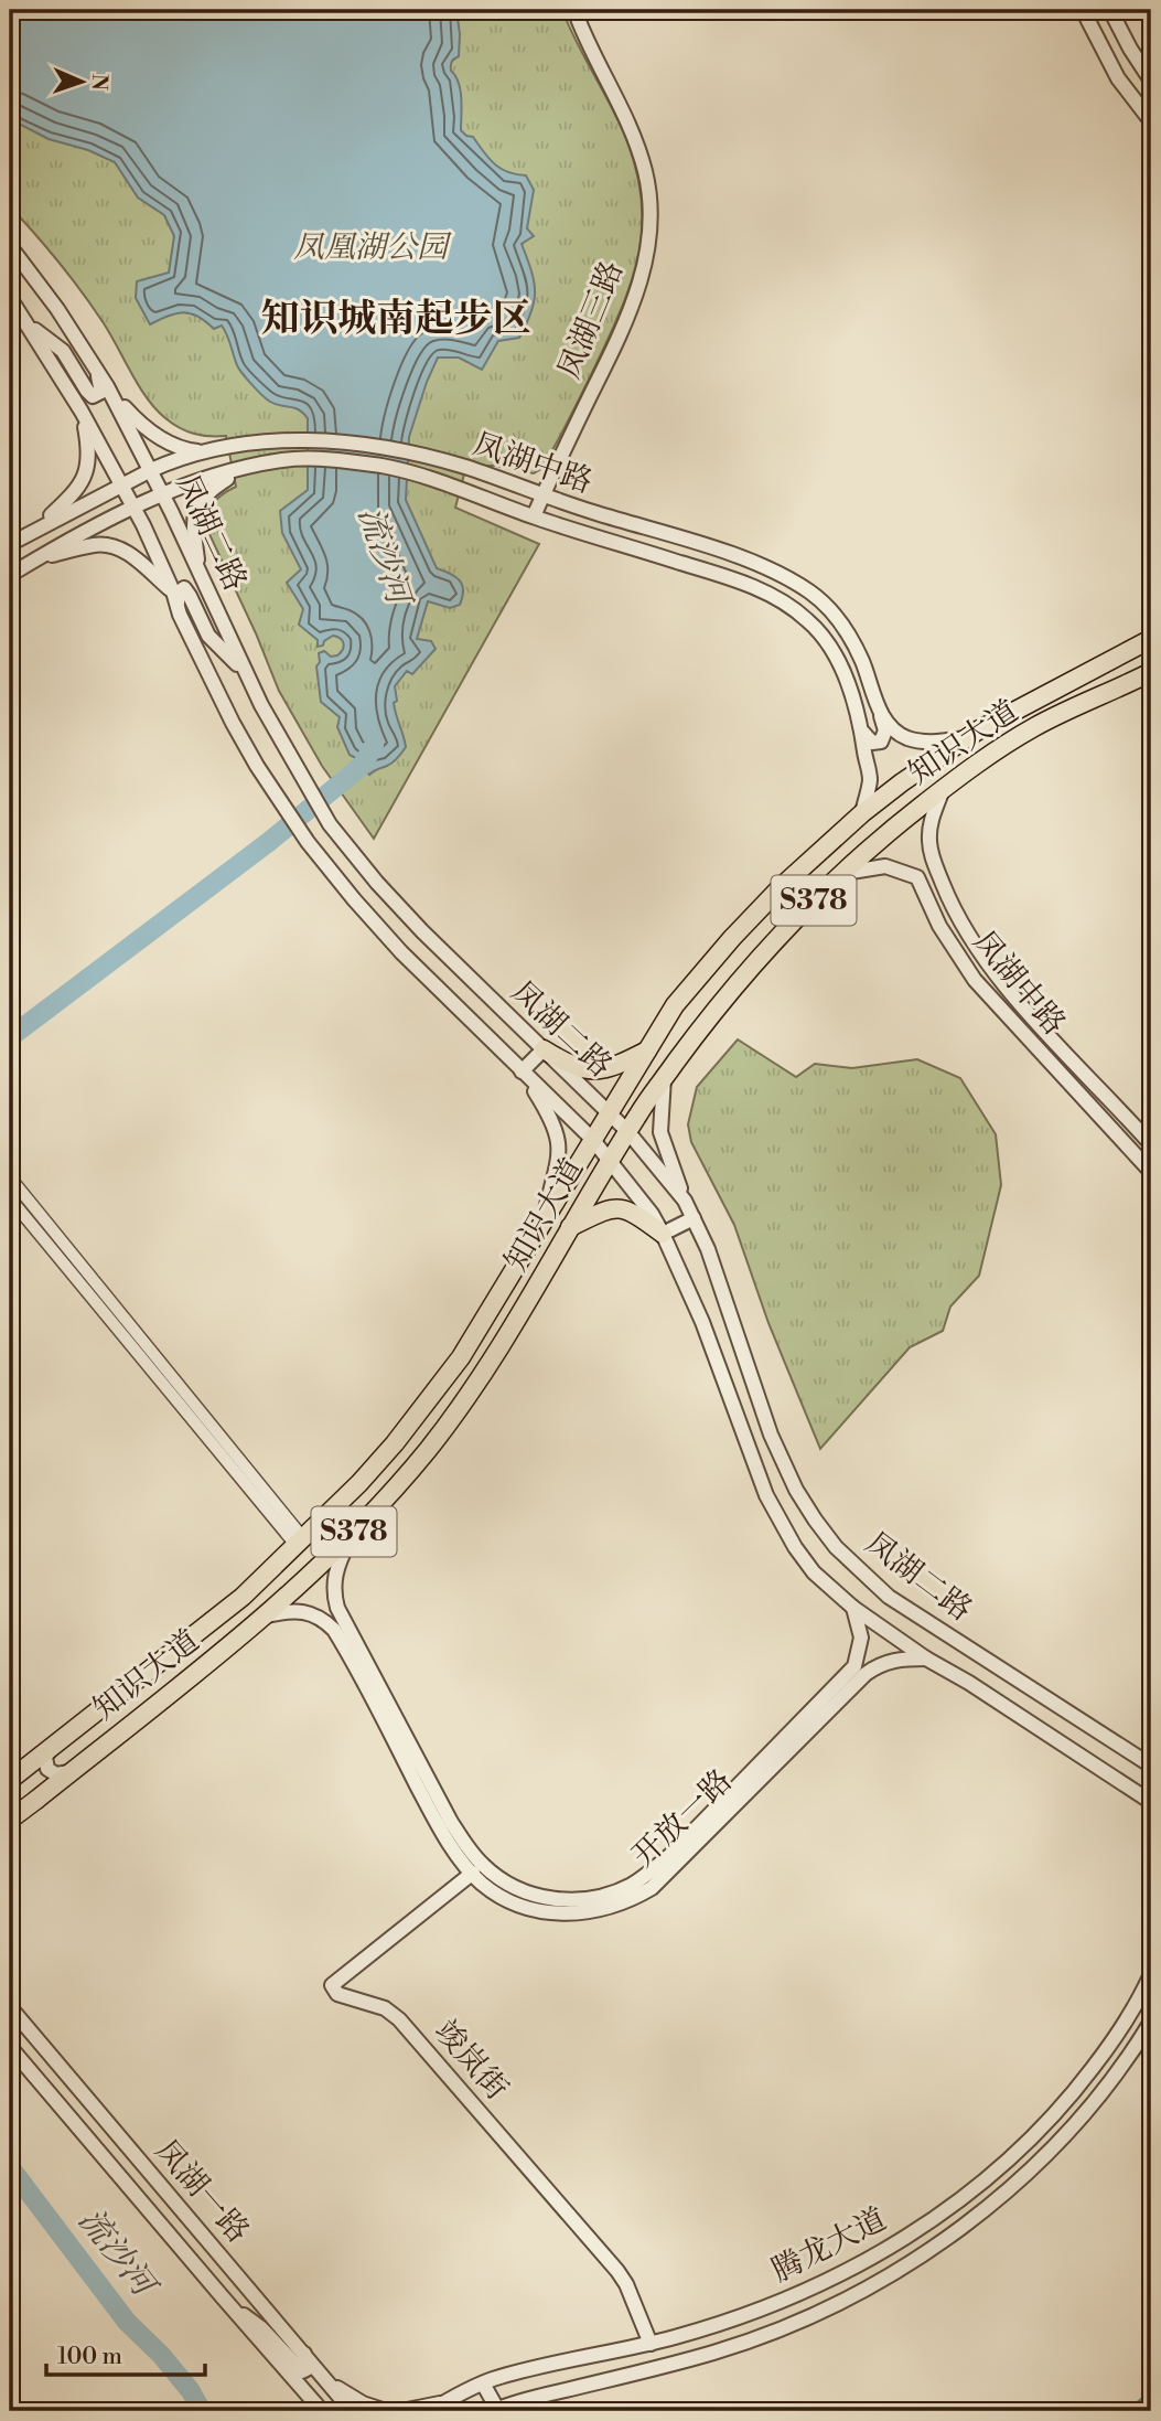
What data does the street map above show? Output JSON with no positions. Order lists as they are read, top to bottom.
{
  "streets": {
    "main road": ["知识大道", "S378"],
    "street": [
      "凤湖三路",
      "凤湖中路",
      "凤湖二路",
      "开放一路",
      "竣岚街",
      "凤湖一路",
      "腾龙大道"
    ]
  },
  "crossings": [
    ["凤湖三路", "凤湖中路"],
    ["凤湖中路", "凤湖二路"],
    ["凤湖中路", "知识大道"],
    ["凤湖二路", "知识大道"],
    ["凤湖二路", "开放一路"],
    ["知识大道", "开放一路"],
    ["开放一路", "竣岚街"],
    ["竣岚街", "腾龙大道"]
  ],
  "districts": ["知识城南起步区"],
  "water": ["流沙河"],
  "parks": ["凤凰湖公园"],
  "scale_bar": "100 m",
  "north": "right"
}
